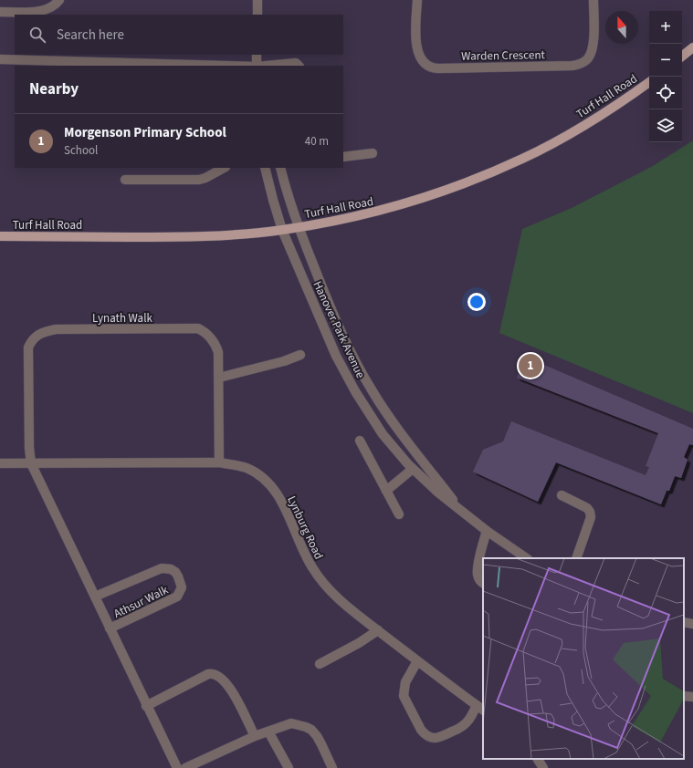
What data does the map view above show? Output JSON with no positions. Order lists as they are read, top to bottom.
{
  "streets": {
    "main road": ["Turf Hall Road"],
    "street": [
      "Warden Crescent",
      "Lynath Walk",
      "Hanover Park Avenue",
      "Lynburg Road",
      "Athsur Walk"
    ]
  },
  "crossings": [
    ["Turf Hall Road", "Hanover Park Avenue"],
    ["Lynath Walk", "Lynburg Road"],
    ["Lynath Walk", "Athsur Walk"],
    ["Lynburg Road", "Athsur Walk"]
  ],
  "north": "top",
  "page": {
    "map_buttons": ["+", "−"],
    "search": "Search here",
    "heading": "Nearby",
    "list": [
      {
        "mark": "1",
        "name": "Morgenson Primary School",
        "note": "School",
        "value": "40 m"
      }
    ],
    "pins": "1"
  }
}
